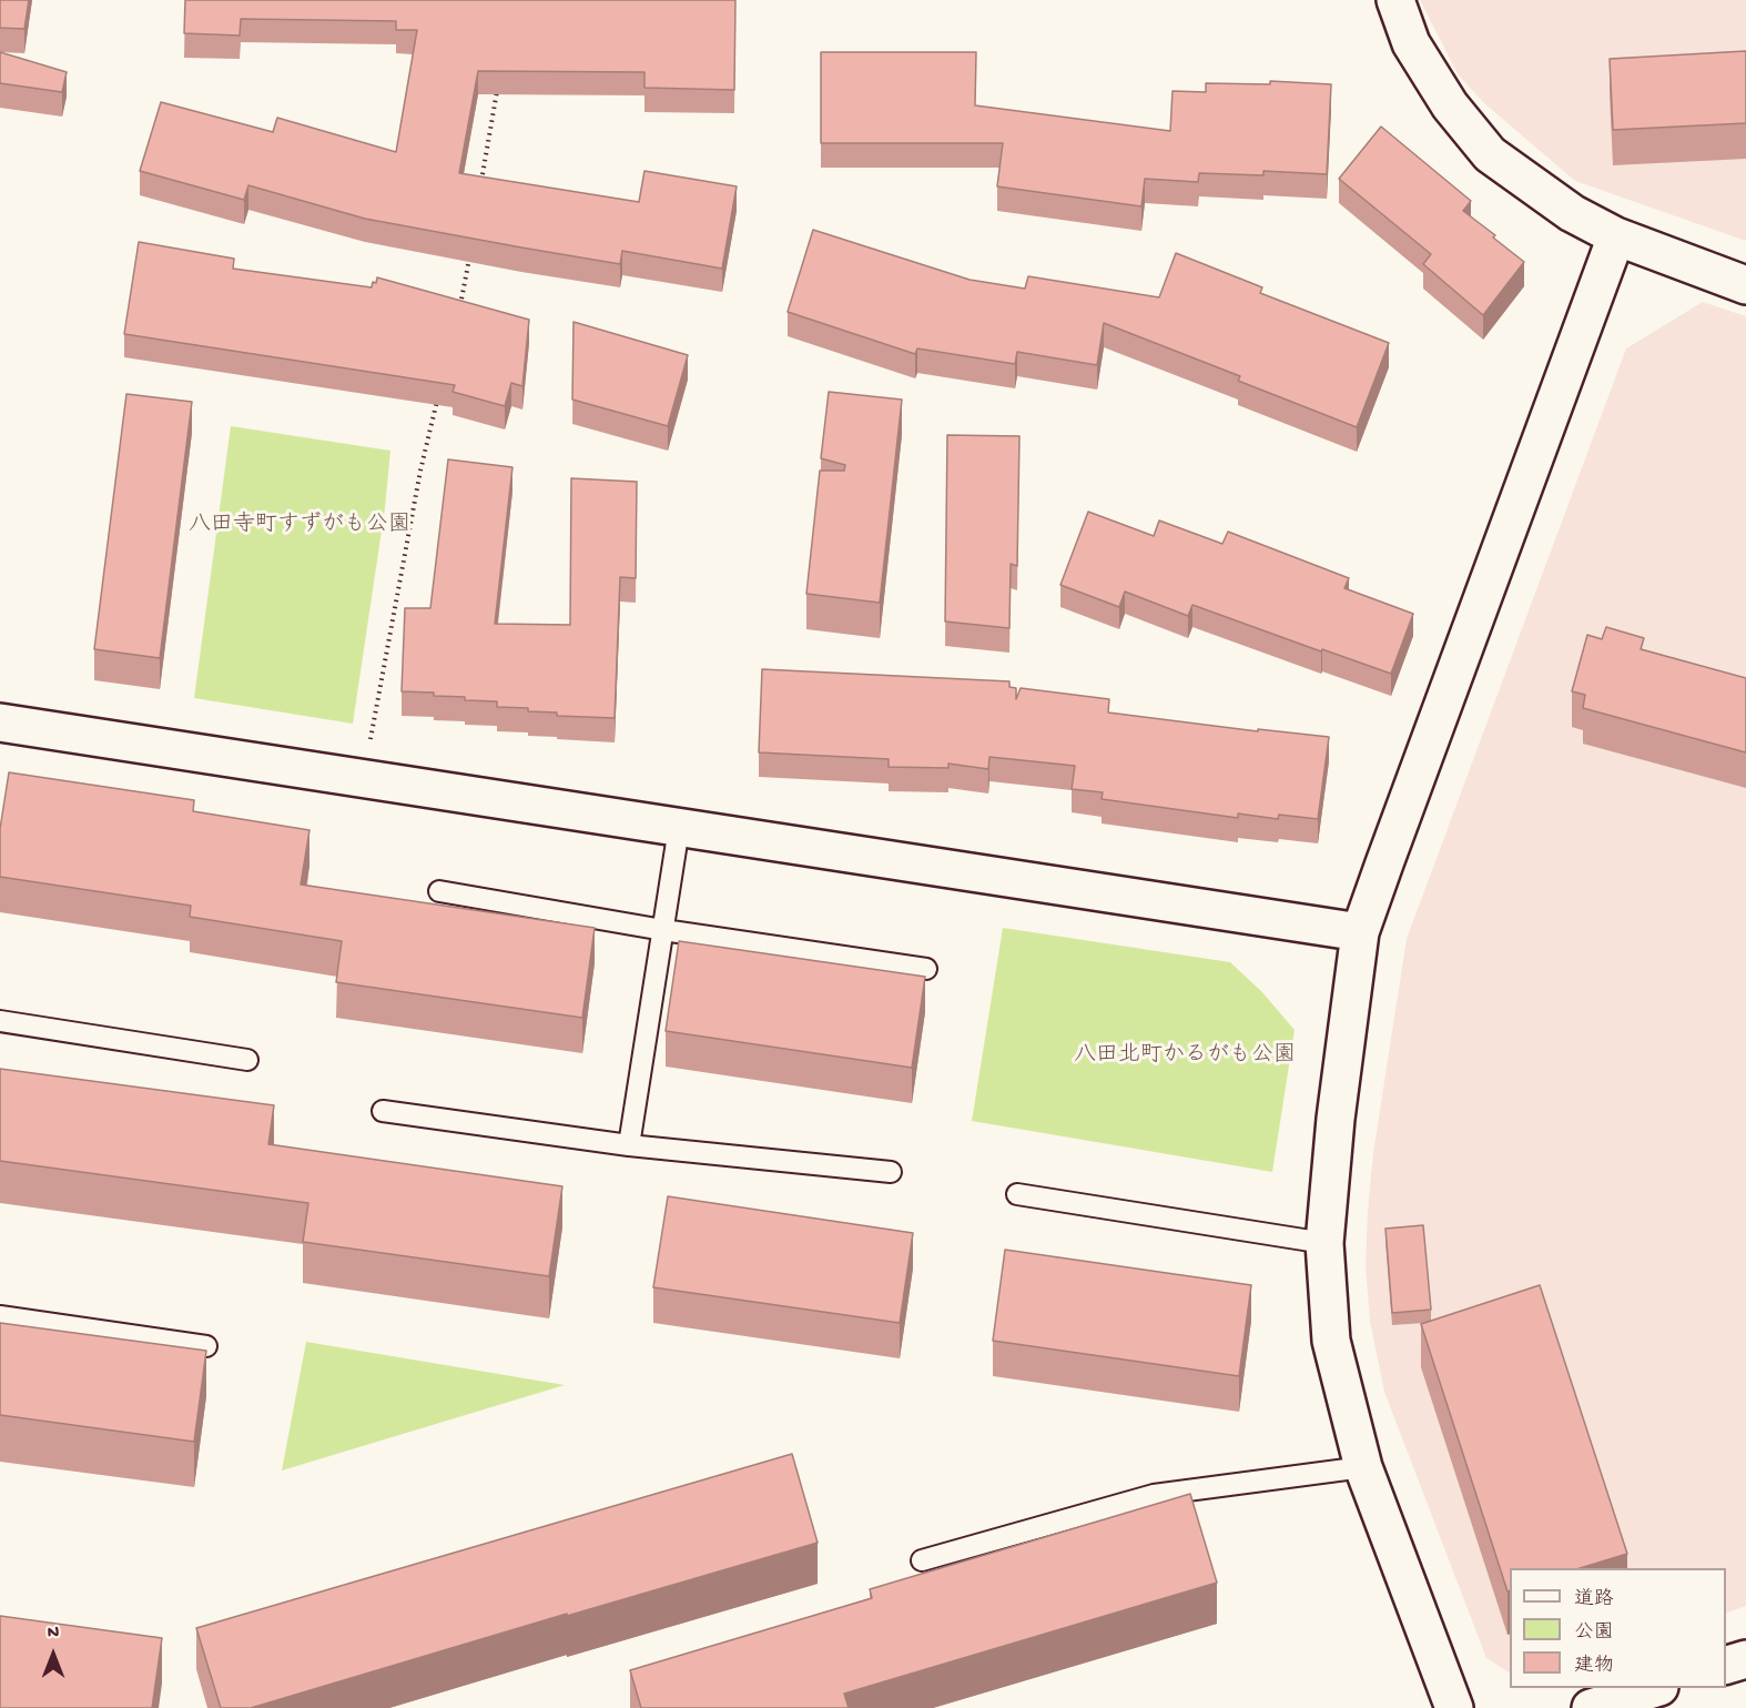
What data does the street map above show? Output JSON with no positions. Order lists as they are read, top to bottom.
{
  "parks": ["八田寺町すずがも公園", "八田北町かるがも公園"],
  "legend": ["道路", "公園", "建物"],
  "north": "top"
}
